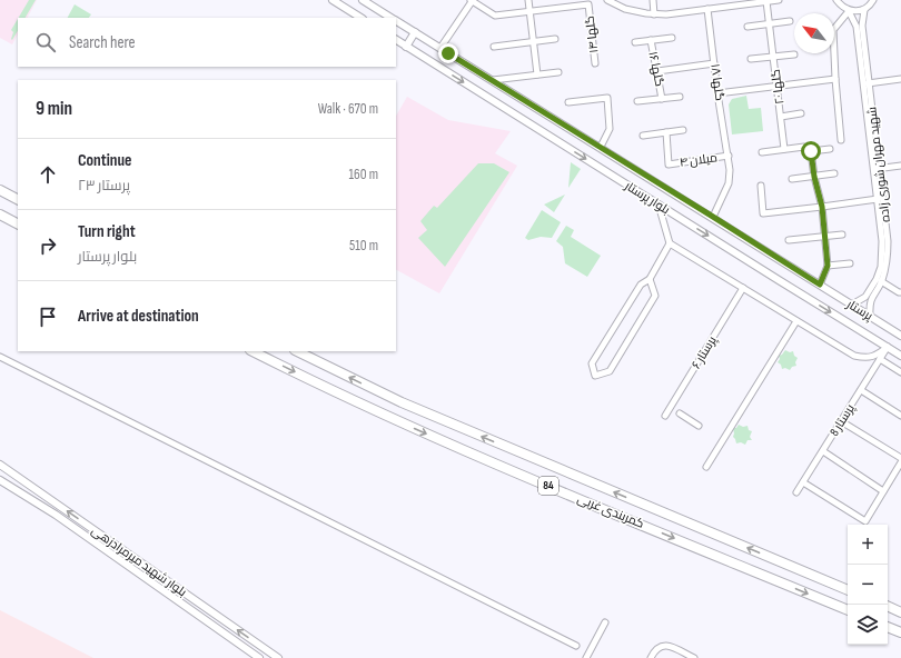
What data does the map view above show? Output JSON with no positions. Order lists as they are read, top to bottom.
{
  "streets": {
    "highway": ["84", "کمربندی غربی"],
    "main road": ["بلوار پرستار", "پرستار", "بلوار شهید میرمرادزهی"],
    "street": [
      "گلها ۱۴",
      "گلها ۱۶",
      "گلها ۱۸",
      "گلها ۲۰",
      "میلان ۴",
      "شهید مهران شوری زاده",
      "پرستار ۶",
      "پرستار 8"
    ]
  },
  "crossings": [
    ["گلها ۱۸", "میلان ۴"],
    ["گلها ۱۸", "بلوار پرستار"],
    ["شهید مهران شوری زاده", "پرستار"],
    ["بلوار پرستار", "پرستار"],
    ["بلوار پرستار", "پرستار 8"]
  ],
  "north": "top left",
  "page": {
    "search": "Search here",
    "heading": ["9 min", "Walk · 670 m"],
    "list": [
      ["Continue", "پرستار ۲۳", "160 m"],
      ["Turn right", "بلوار پرستار", "510 m"],
      "Arrive at destination"
    ],
    "map_buttons": ["+", "−"]
  }
}
